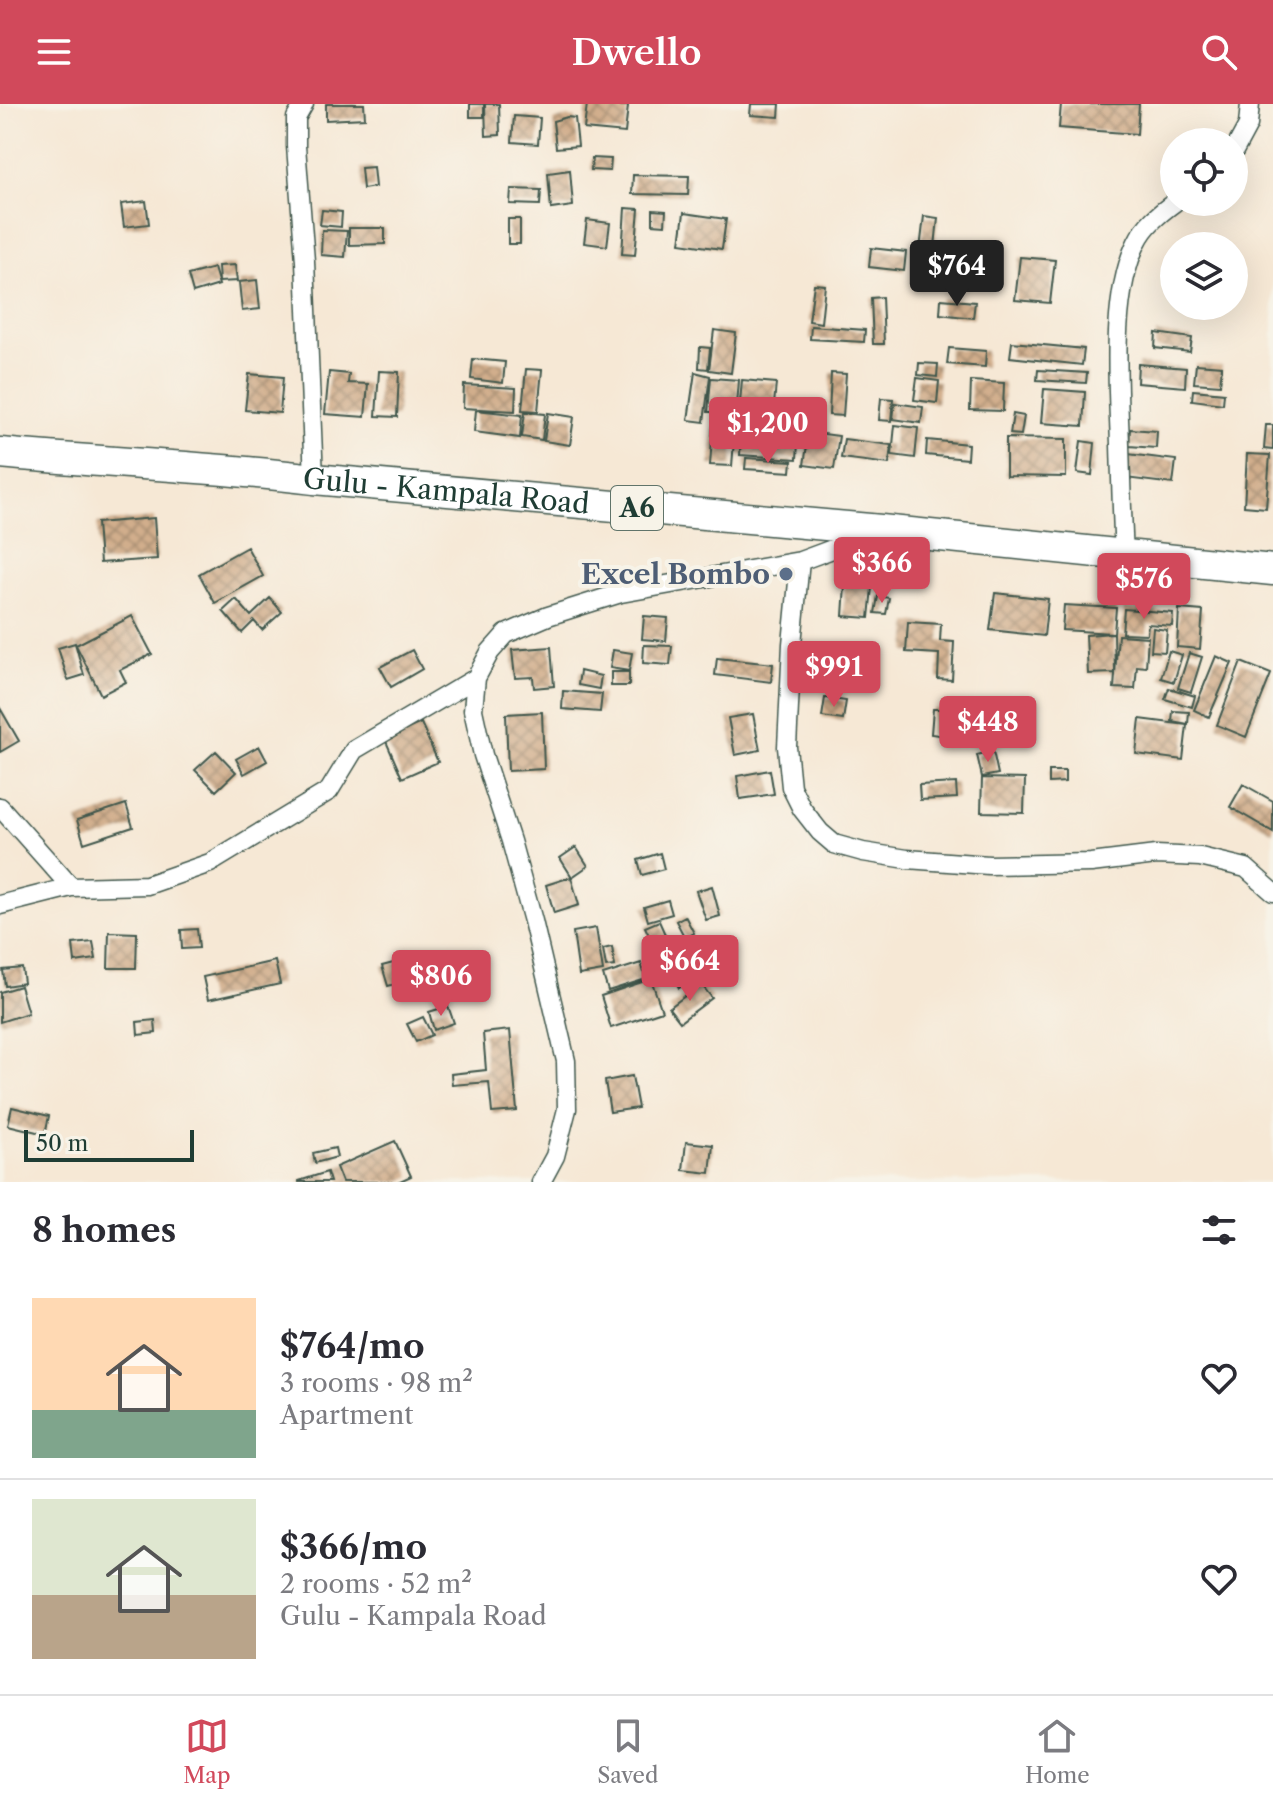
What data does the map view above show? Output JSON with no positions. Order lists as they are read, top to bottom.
{
  "streets": {
    "main road": ["Gulu - Kampala Road", "A6"]
  },
  "places": ["Excel Bombo"],
  "scale_bar": "50 m",
  "page": {
    "header": "Dwello",
    "price": [
      "$764",
      "$1,200",
      "$366",
      "$576",
      "$991",
      "$448",
      "$664",
      "$806"
    ],
    "scale": "50 m",
    "heading": "8 homes",
    "list": [
      {
        "name": "$764/mo",
        "note": "3 rooms · 98 m² · Apartment"
      },
      {
        "name": "$366/mo",
        "note": "2 rooms · 52 m² · Gulu - Kampala Road"
      }
    ],
    "tabs": ["Map", "Saved", "Home"]
  }
}
